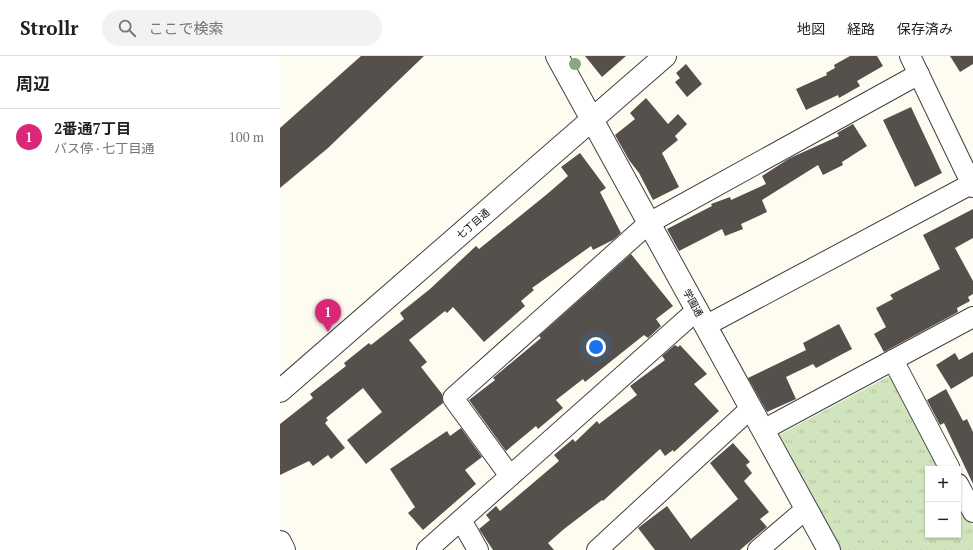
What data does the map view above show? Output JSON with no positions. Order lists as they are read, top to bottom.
{
  "streets": {
    "street": ["七丁目通", "学園通"]
  },
  "crossings": [
    ["七丁目通", "学園通"]
  ],
  "page": {
    "header": "Strollr",
    "search": "ここで検索",
    "nav": ["地図", "経路", "保存済み"],
    "heading": "周辺",
    "list": [
      {
        "mark": "1",
        "name": "2番通7丁目",
        "note": "バス停 · 七丁目通",
        "value": "100 m"
      }
    ],
    "pins": "1",
    "map_buttons": ["+", "−"]
  }
}
